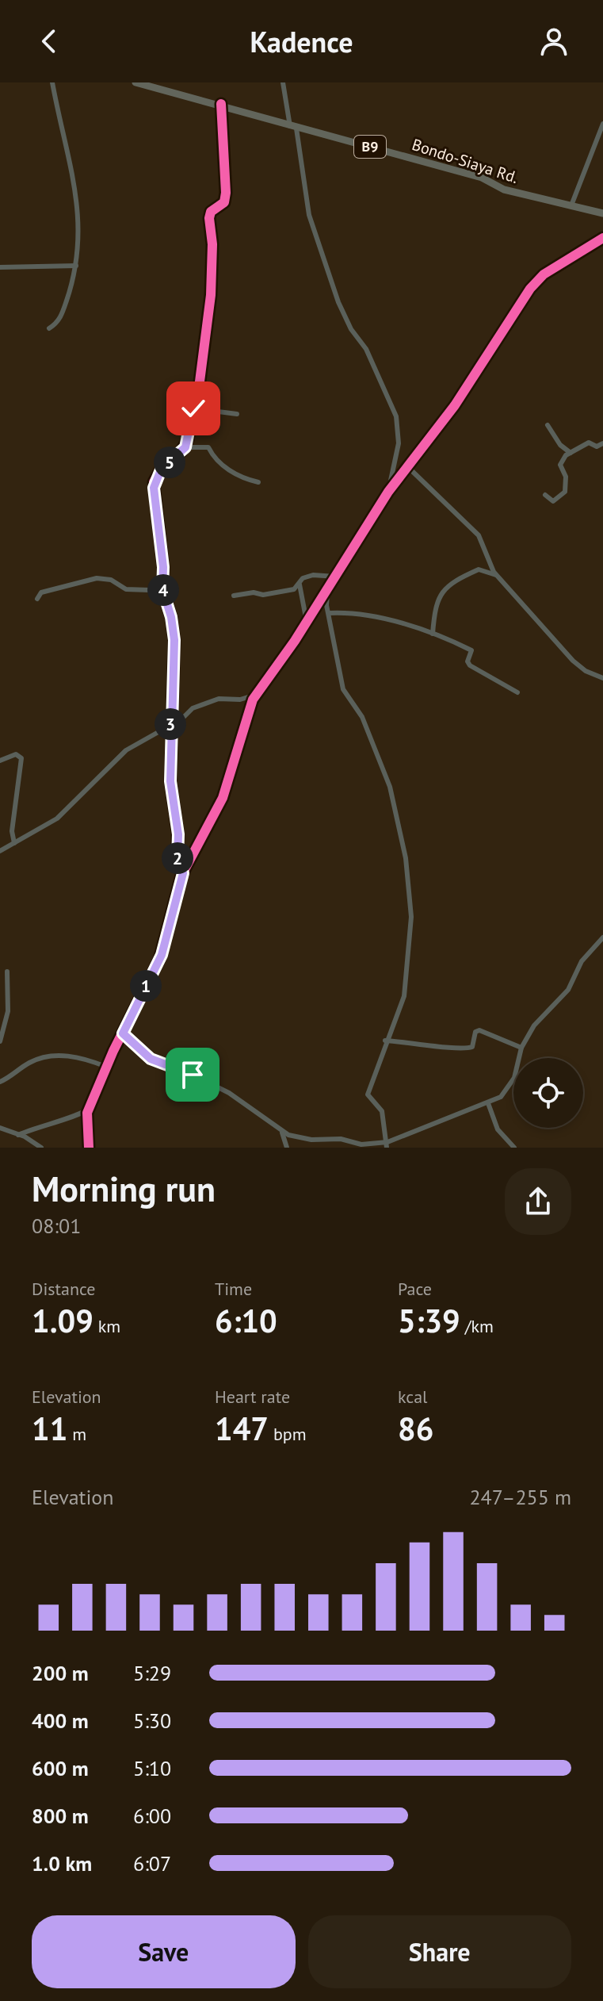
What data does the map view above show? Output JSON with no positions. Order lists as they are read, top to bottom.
{
  "streets": {
    "highway": ["B9", "Bondo-Siaya Rd."]
  },
  "page": {
    "header": "Kadence",
    "pins": [
      "5",
      "4",
      "3",
      "2",
      "1"
    ],
    "heading": ["Morning run", "08:01"],
    "stats": [
      ["Distance", "1.09 km"],
      ["Time", "6:10"],
      ["Pace", "5:39 /km"],
      ["Elevation", "11 m"],
      ["Heart rate", "147 bpm"],
      ["kcal", "86"]
    ],
    "chart": ["Elevation", "247–255 m"],
    "list": [
      {
        "name": "200 m",
        "note": "5:29"
      },
      {
        "name": "400 m",
        "note": "5:30"
      },
      {
        "name": "600 m",
        "note": "5:10"
      },
      {
        "name": "800 m",
        "note": "6:00"
      },
      {
        "name": "1.0 km",
        "note": "6:07"
      }
    ],
    "buttons": ["Save", "Share"]
  }
}
